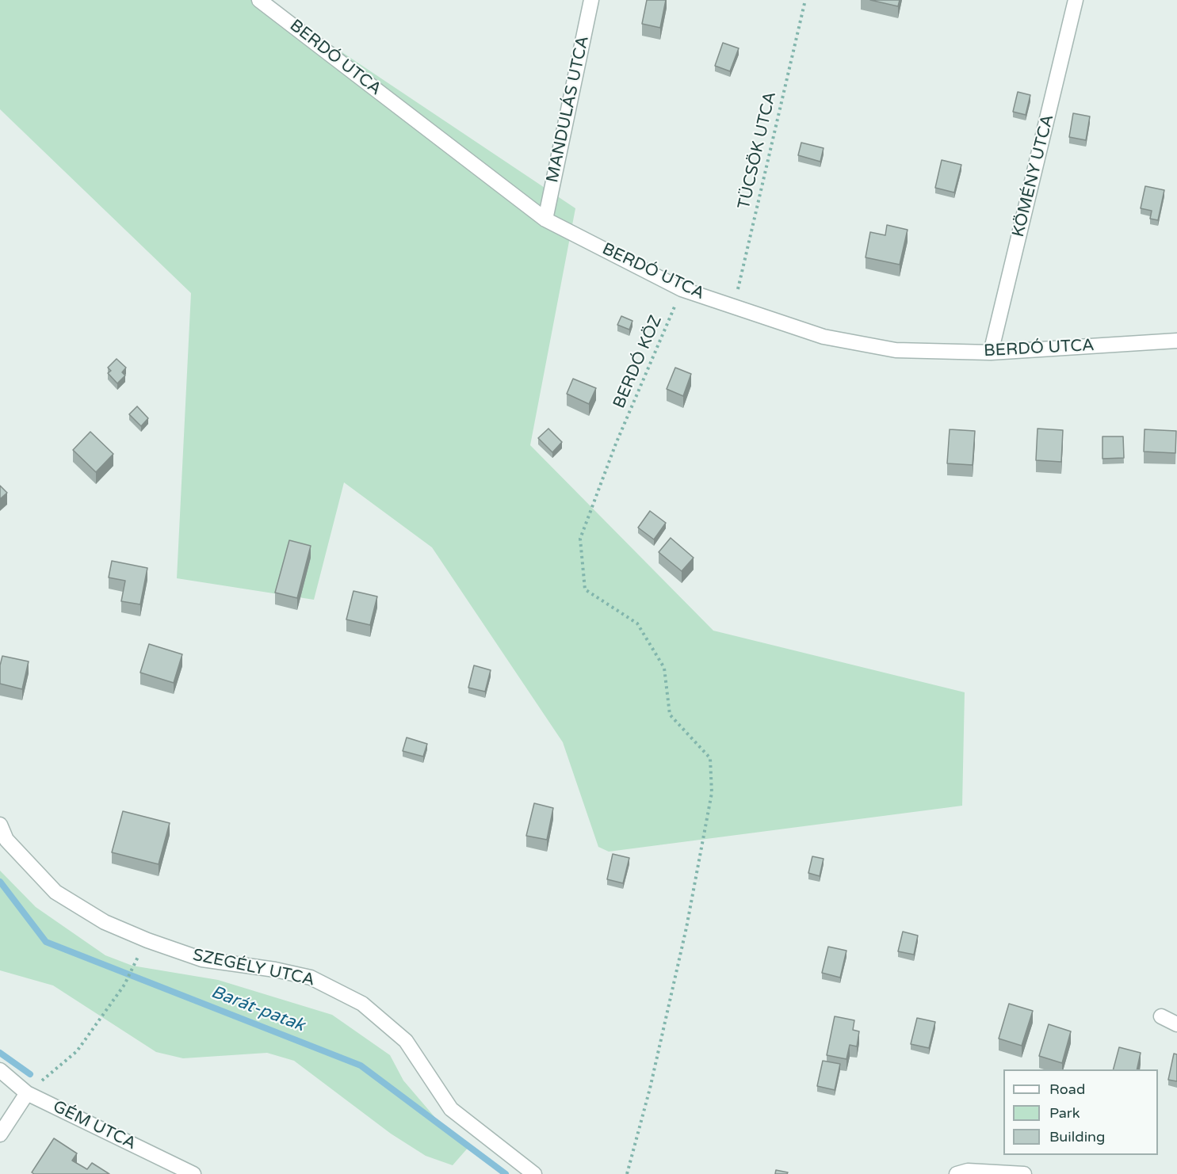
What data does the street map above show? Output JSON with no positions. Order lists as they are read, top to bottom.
{
  "streets": {
    "street": [
      "BERDÓ UTCA",
      "MANDULÁS UTCA",
      "KÖMÉNY UTCA",
      "SZEGÉLY UTCA",
      "GÉM UTCA"
    ],
    "path": ["TÜCSÖK UTCA", "BERDÓ KÖZ"]
  },
  "crossings": [
    ["BERDÓ UTCA", "MANDULÁS UTCA"],
    ["BERDÓ UTCA", "TÜCSÖK UTCA"],
    ["BERDÓ UTCA", "KÖMÉNY UTCA"],
    ["BERDÓ UTCA", "BERDÓ KÖZ"]
  ],
  "water": ["Barát-patak"],
  "legend": ["Road", "Park", "Building"]
}
